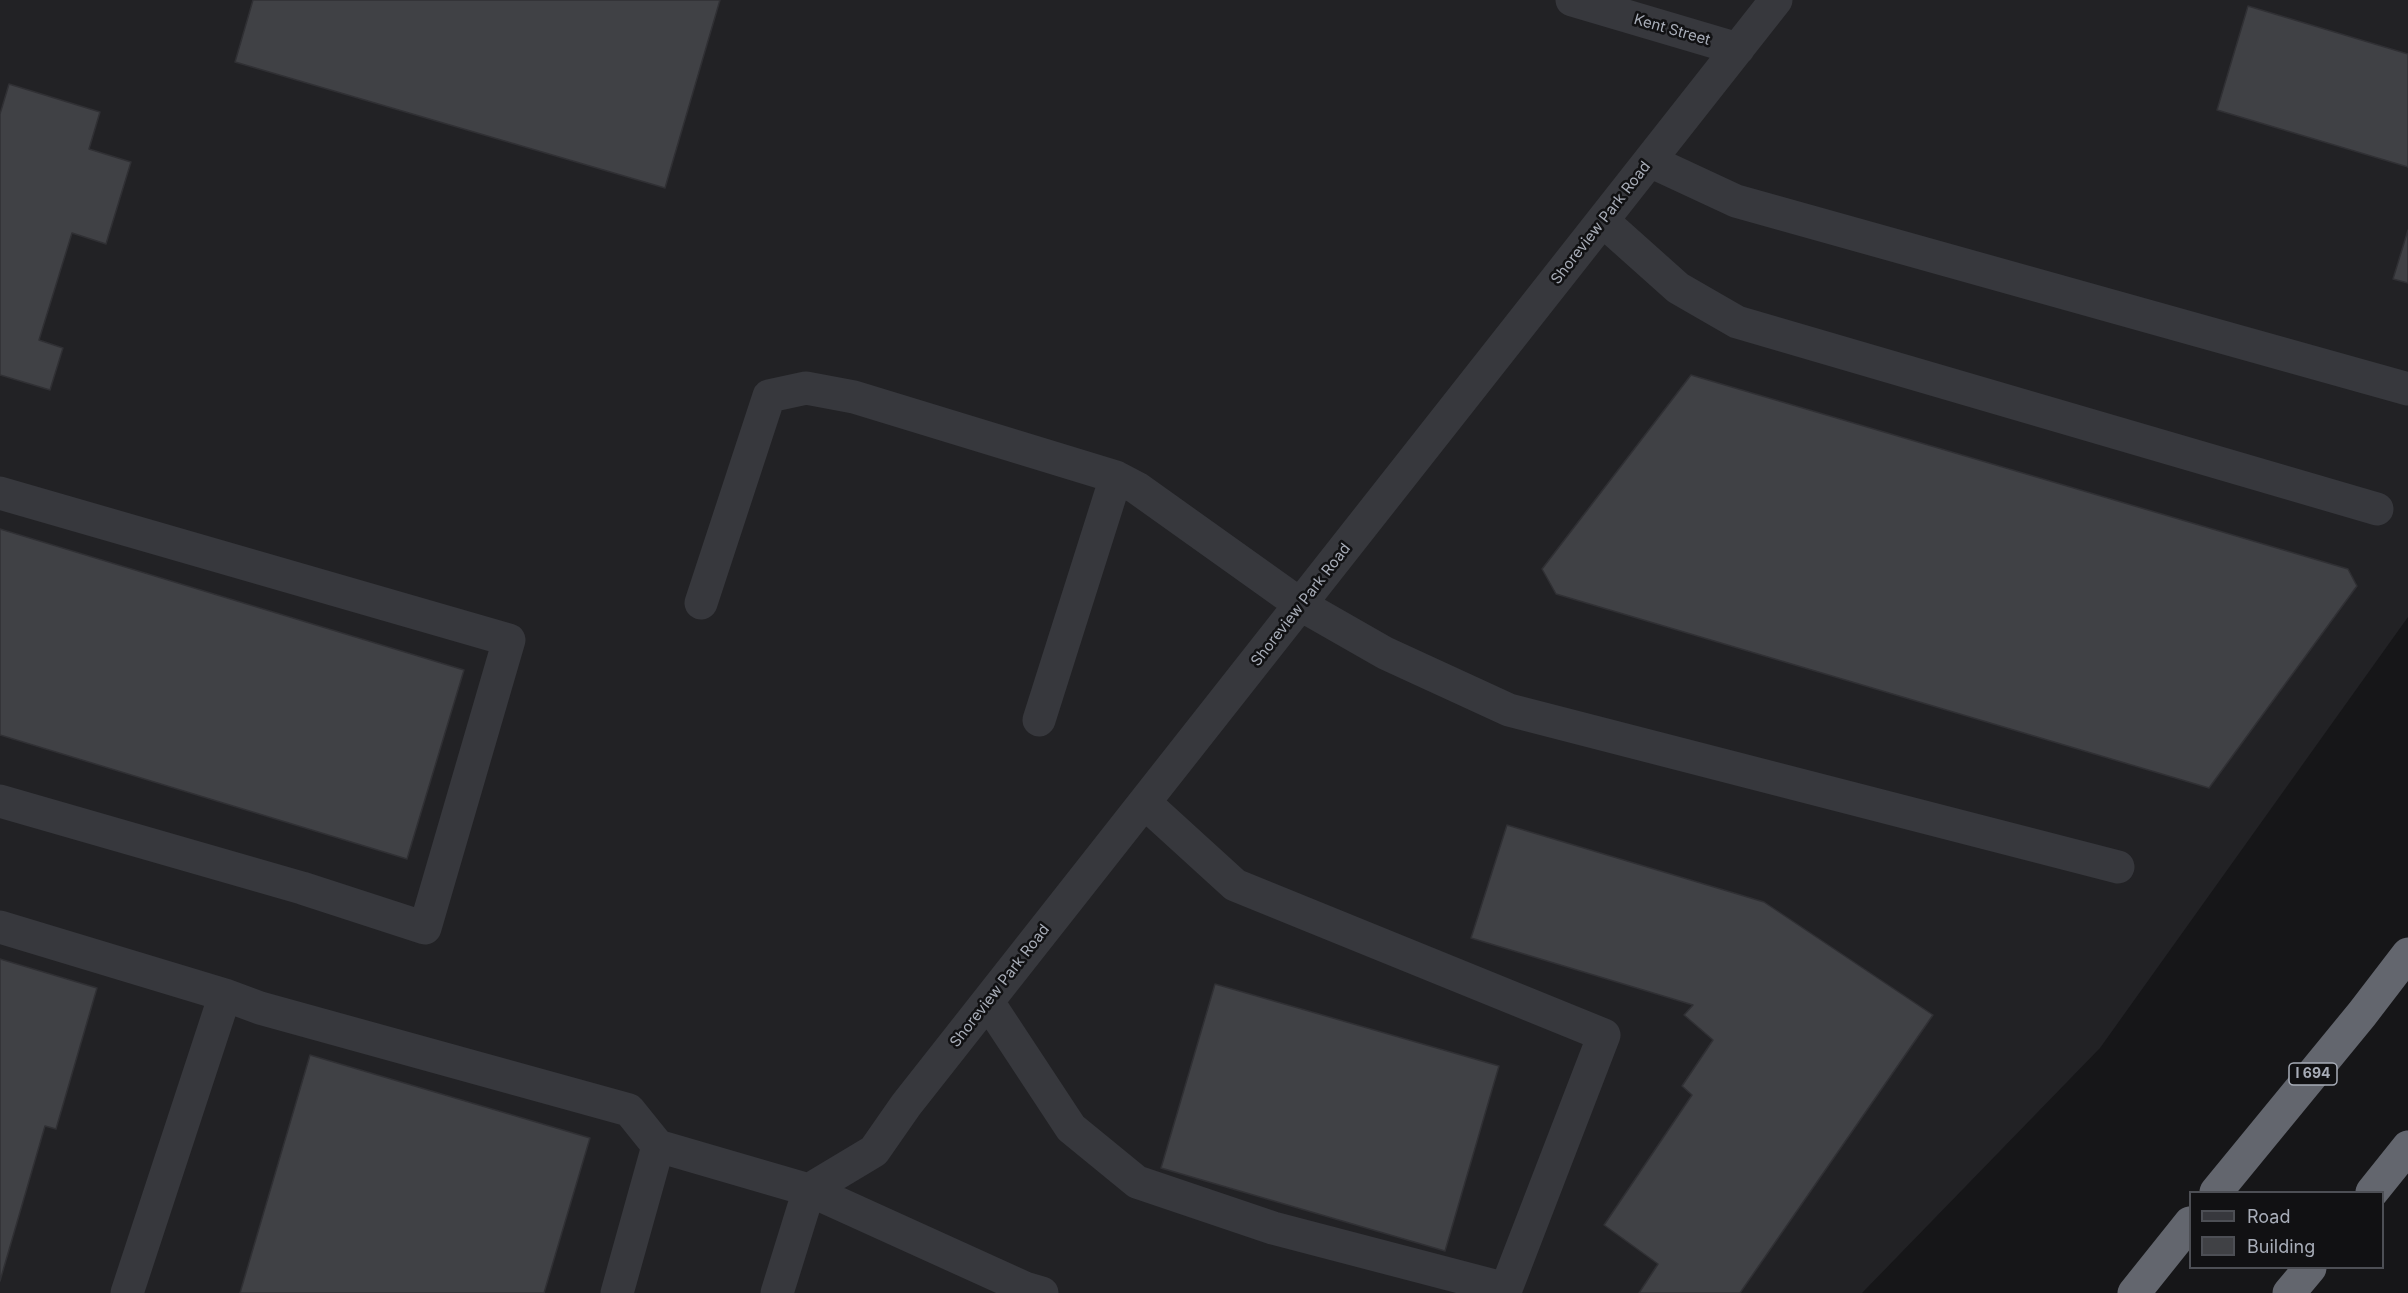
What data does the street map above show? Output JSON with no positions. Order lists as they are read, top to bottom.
{
  "streets": {
    "highway": ["I 694"],
    "street": ["Kent Street", "Shoreview Park Road"]
  },
  "crossings": [
    ["Kent Street", "Shoreview Park Road"]
  ],
  "legend": ["Road", "Building"]
}
